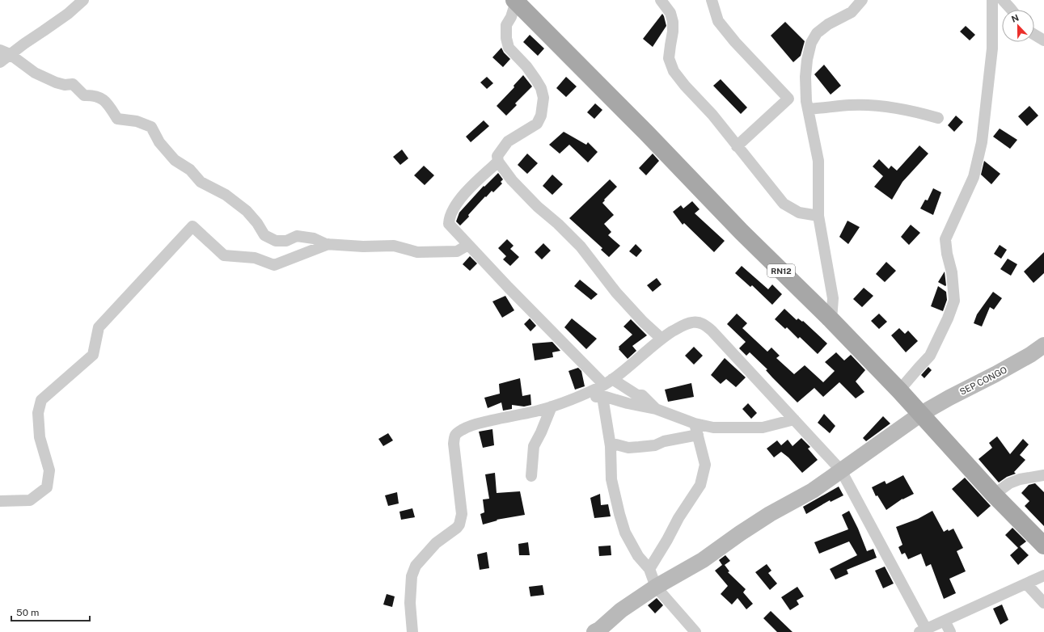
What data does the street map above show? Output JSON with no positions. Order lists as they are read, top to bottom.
{
  "streets": {
    "main road": ["RN12"],
    "street": ["SEP CONGO"]
  },
  "crossings": [
    ["RN12", "SEP CONGO"]
  ],
  "scale_bar": "50 m",
  "north": "top"
}
